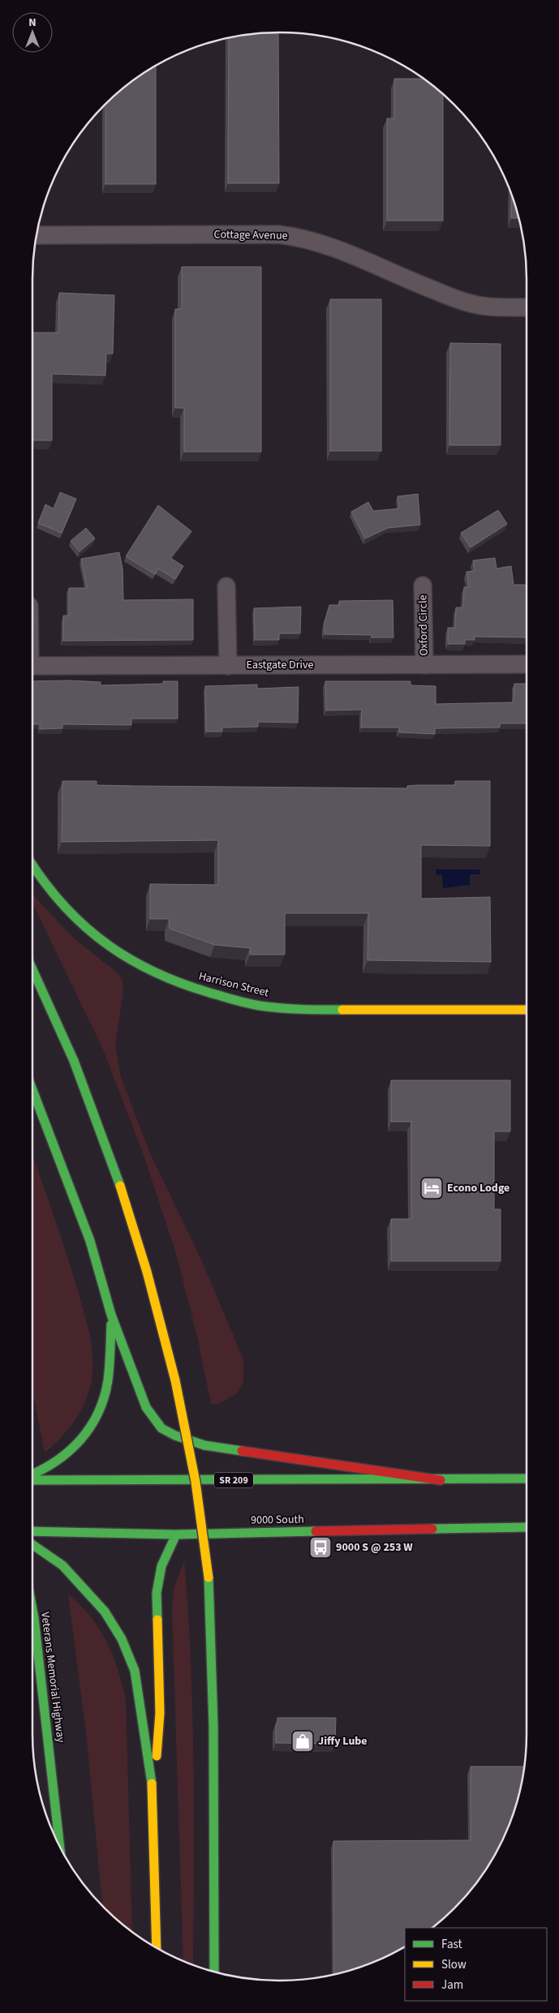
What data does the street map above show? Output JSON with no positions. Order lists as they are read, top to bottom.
{
  "streets": {
    "main road": [
      "Harrison Street",
      "SR 209",
      "9000 South",
      "Veterans Memorial Highway"
    ],
    "street": ["Cottage Avenue", "Oxford Circle", "Eastgate Drive"]
  },
  "crossings": [
    ["Oxford Circle", "Eastgate Drive"]
  ],
  "places": {
    "hotel": ["Econo Lodge"],
    "bus stop": ["9000 S @ 253 W"],
    "shop": ["Jiffy Lube"]
  },
  "legend": ["Fast", "Slow", "Jam"],
  "north": "top"
}
